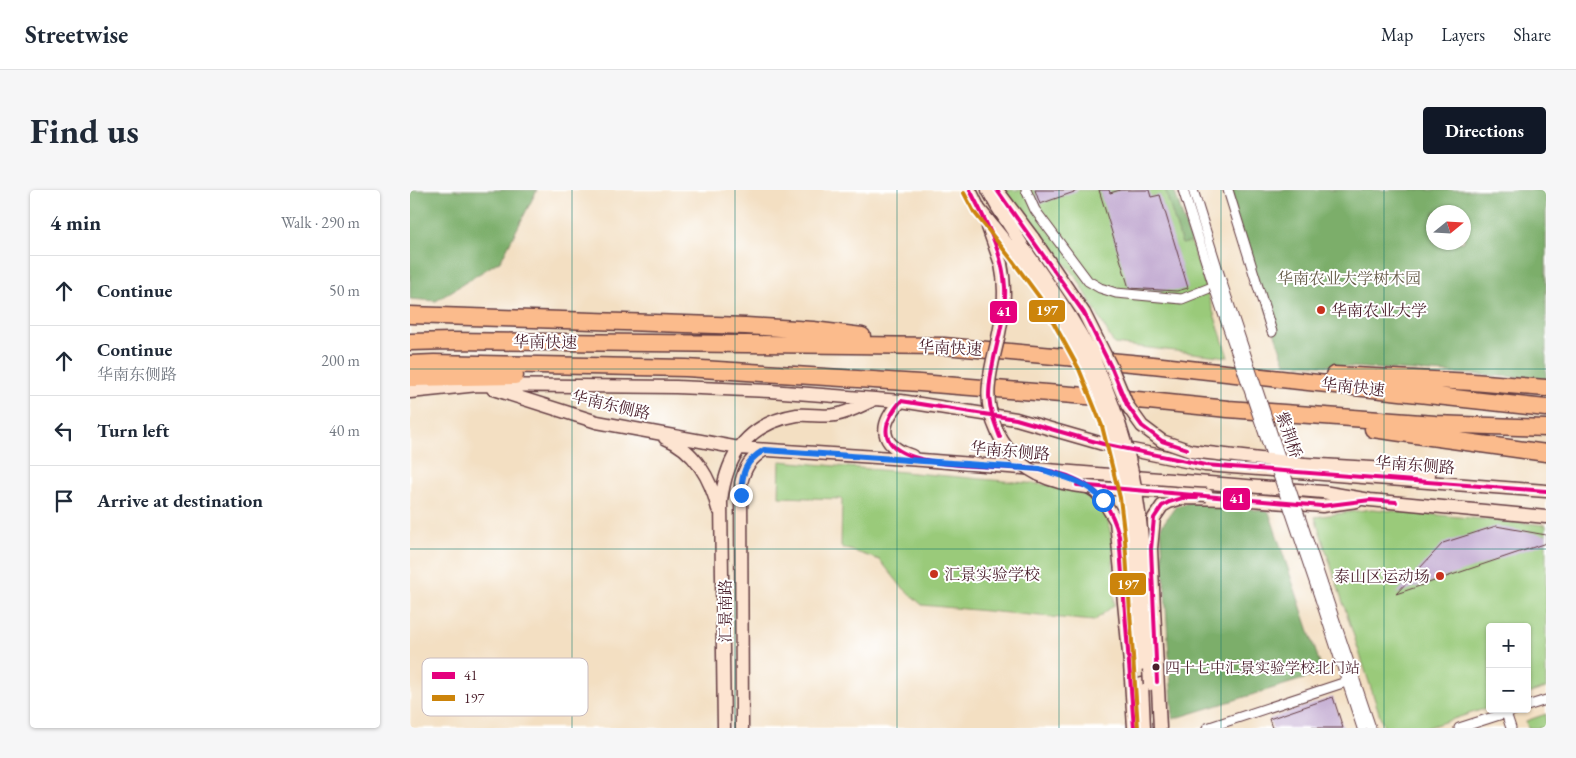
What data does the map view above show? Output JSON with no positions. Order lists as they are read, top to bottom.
{
  "streets": {
    "highway": ["华南快速"],
    "street": ["华南东侧路", "紫荆桥", "汇景南路"]
  },
  "crossings": [
    ["华南东侧路", "汇景南路"]
  ],
  "parks": ["华南农业大学树木园"],
  "places": [
    "华南农业大学",
    "汇景实验学校",
    "泰山区运动场",
    "四十七中汇景实验学校北门站"
  ],
  "lines": ["transit line 41", "transit line 197"],
  "legend": ["41", "197"],
  "north": "right",
  "page": {
    "header": "Streetwise",
    "nav": ["Map", "Layers", "Share"],
    "buttons": "Directions",
    "title": "Find us",
    "heading": ["4 min", "Walk · 290 m"],
    "list": [
      ["Continue", "50 m"],
      ["Continue", "华南东侧路", "200 m"],
      ["Turn left", "40 m"],
      "Arrive at destination"
    ],
    "map_buttons": ["+", "−"]
  }
}
